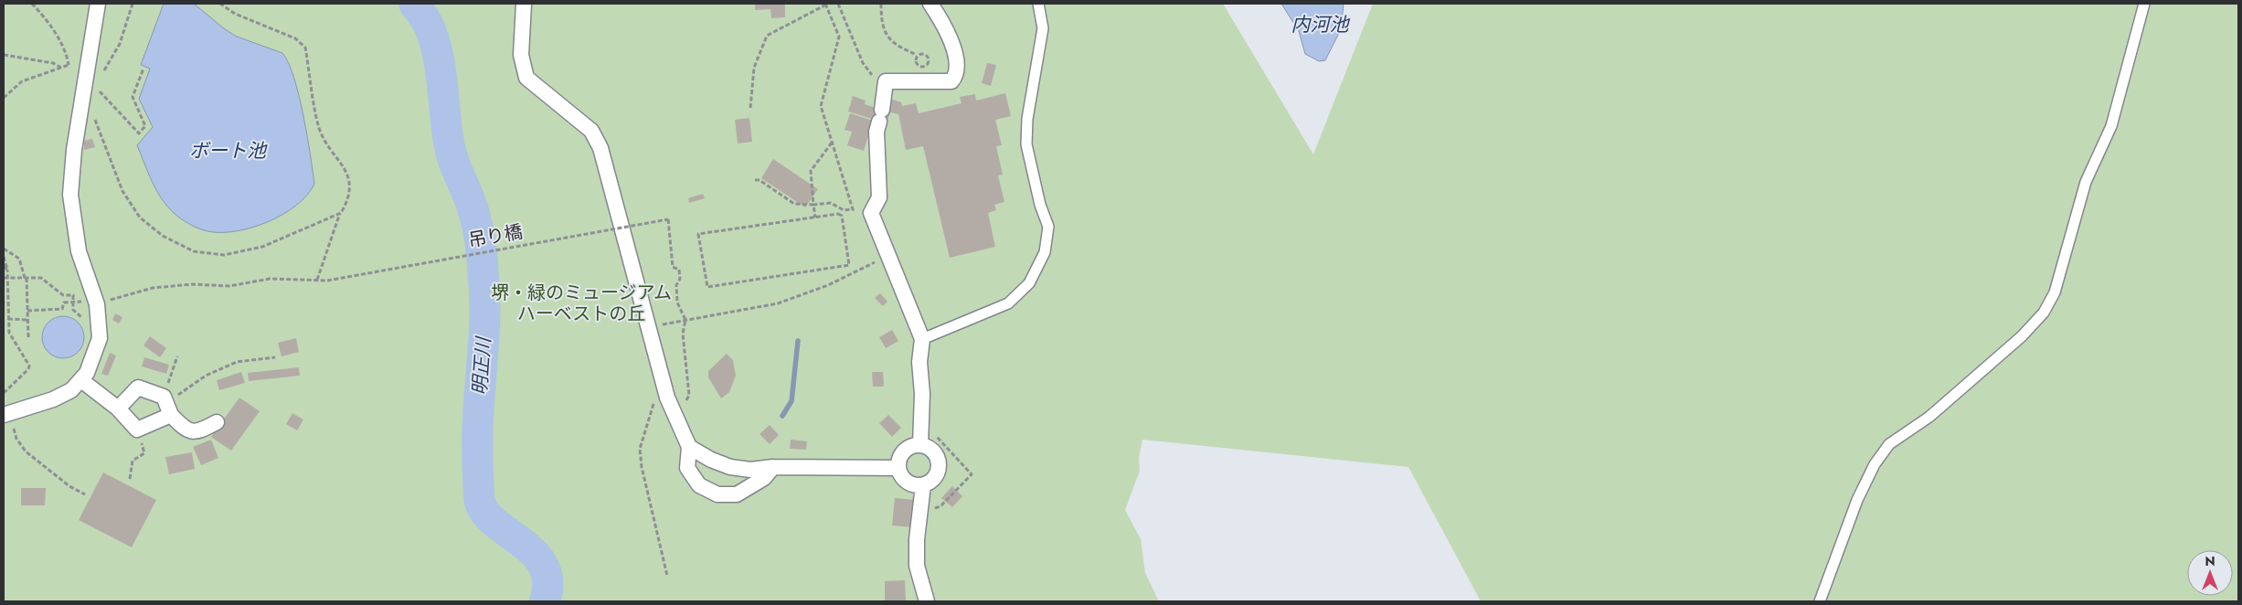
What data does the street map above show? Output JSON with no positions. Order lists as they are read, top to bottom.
{
  "streets": {
    "path": ["吊り橋"]
  },
  "water": ["内河池", "ボート池", "明正川"],
  "parks": ["堺・緑のミュージアム ハーベストの丘"],
  "north": "top"
}
